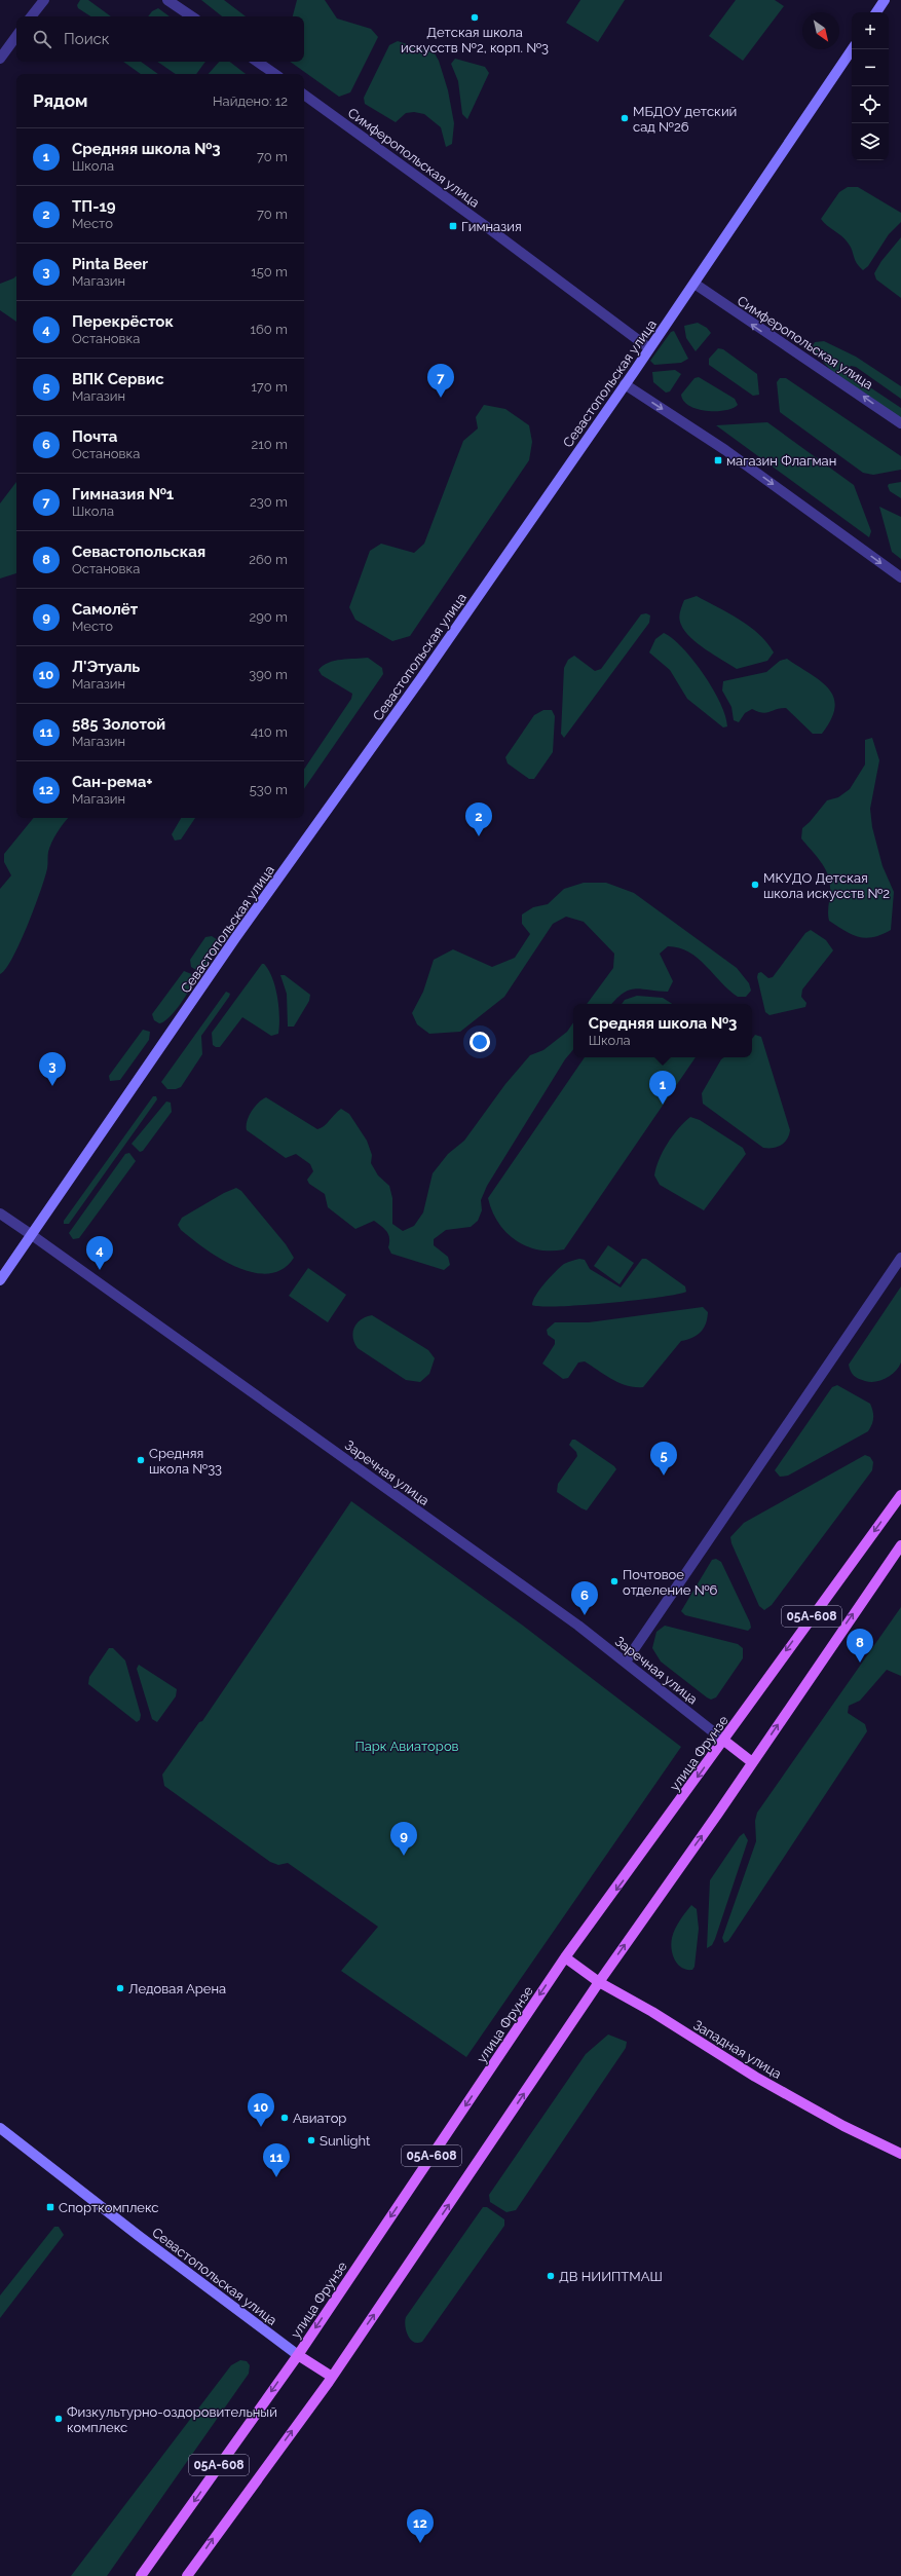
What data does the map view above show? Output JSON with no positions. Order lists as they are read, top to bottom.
{
  "streets": {
    "main road": [
      "Севастопольская улица",
      "Заречная улица",
      "05А-608",
      "улица Фрунзе",
      "Западная улица"
    ],
    "street": ["Симферопольская улица"]
  },
  "crossings": [
    ["Симферопольская улица", "Севастопольская улица"],
    ["Севастопольская улица", "Заречная улица"],
    ["Севастопольская улица", "улица Фрунзе"],
    ["Заречная улица", "05А-608"],
    ["Заречная улица", "улица Фрунзе"],
    ["05А-608", "Западная улица"],
    ["улица Фрунзе", "Западная улица"]
  ],
  "one_way": ["Симферопольская улица"],
  "parks": ["Парк Авиаторов"],
  "places": {
    "other": [
      "Детская школа искусств №2, корп. №3",
      "МБДОУ детский сад №26",
      "МКУДО Детская школа искусств №2",
      "Средняя школа №33",
      "Почтовое отделение №6",
      "Ледовая Арена",
      "Авиатор",
      "Sunlight",
      "ДВ НИИПТМАШ",
      "Физкультурно-оздоровительный комплекс"
    ],
    "transit": ["Гимназия", "магазин Флагман", "Спорткомплекс"]
  },
  "north": "bottom right",
  "page": {
    "map_buttons": ["+", "−"],
    "search": "Поиск",
    "heading": ["Рядом", "Найдено: 12"],
    "list": [
      {
        "mark": "1",
        "name": "Средняя школа №3",
        "note": "Школа",
        "value": "70 m"
      },
      {
        "mark": "2",
        "name": "ТП-19",
        "note": "Место",
        "value": "70 m"
      },
      {
        "mark": "3",
        "name": "Pinta Beer",
        "note": "Магазин",
        "value": "150 m"
      },
      {
        "mark": "4",
        "name": "Перекрёсток",
        "note": "Остановка",
        "value": "160 m"
      },
      {
        "mark": "5",
        "name": "ВПК Сервис",
        "note": "Магазин",
        "value": "170 m"
      },
      {
        "mark": "6",
        "name": "Почта",
        "note": "Остановка",
        "value": "210 m"
      },
      {
        "mark": "7",
        "name": "Гимназия №1",
        "note": "Школа",
        "value": "230 m"
      },
      {
        "mark": "8",
        "name": "Севастопольская",
        "note": "Остановка",
        "value": "260 m"
      },
      {
        "mark": "9",
        "name": "Самолёт",
        "note": "Место",
        "value": "290 m"
      },
      {
        "mark": "10",
        "name": "Л'Этуаль",
        "note": "Магазин",
        "value": "390 m"
      },
      {
        "mark": "11",
        "name": "585 Золотой",
        "note": "Магазин",
        "value": "410 m"
      },
      {
        "mark": "12",
        "name": "Сан-рема+",
        "note": "Магазин",
        "value": "530 m"
      }
    ],
    "pins": [
      "7",
      "2",
      "3",
      "1",
      "4",
      "5",
      "6",
      "8",
      "9",
      "10",
      "11",
      "12"
    ],
    "popup": ["Средняя школа №3", "Школа"]
  }
}
